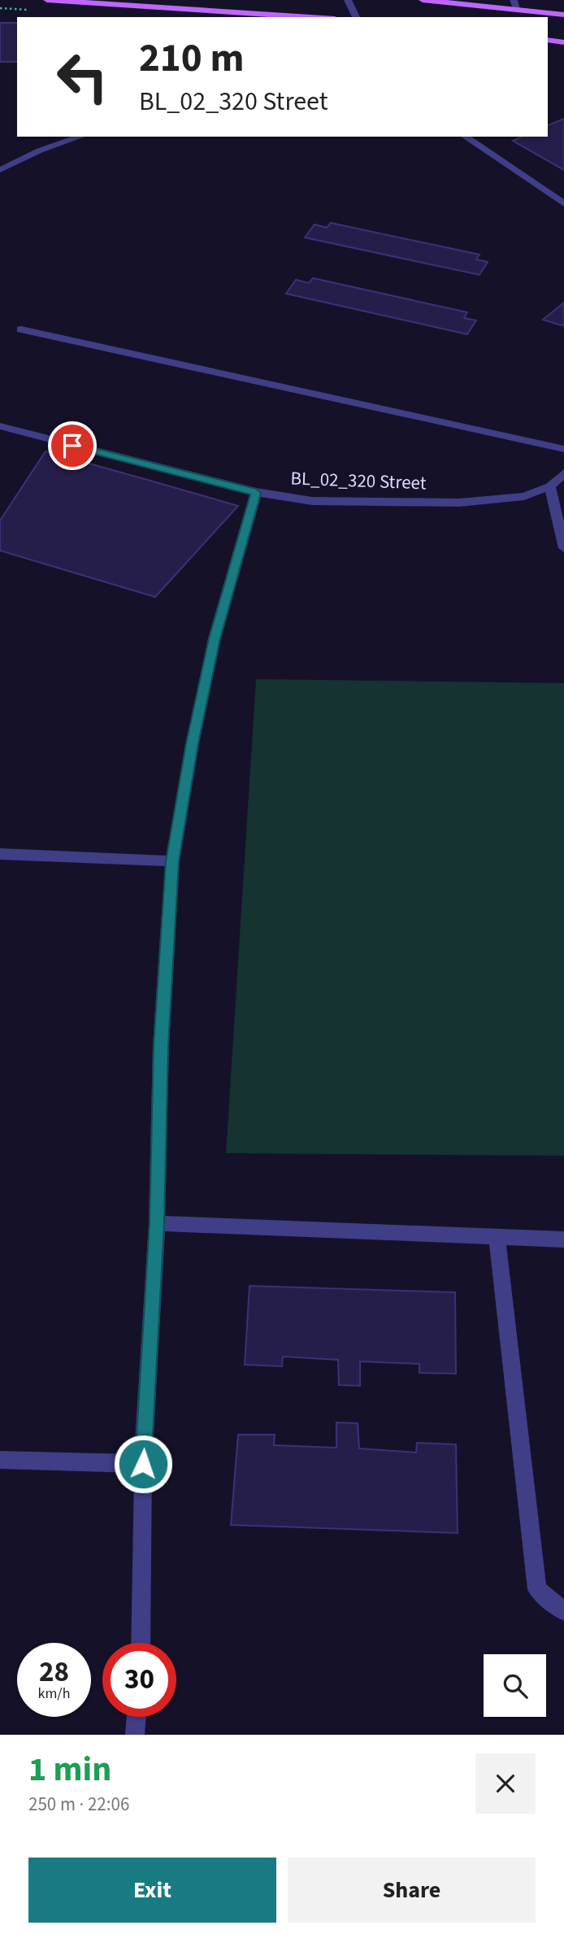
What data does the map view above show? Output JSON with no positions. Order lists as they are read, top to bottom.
{
  "streets": {
    "street": ["BL_02_320 Street"]
  },
  "page": {
    "turn": ["210 m", "BL_02_320 Street"],
    "speed": "28 km/h",
    "limit": "30",
    "heading": ["1 min", "250 m · 22:06"],
    "buttons": ["Exit", "Share"]
  }
}
